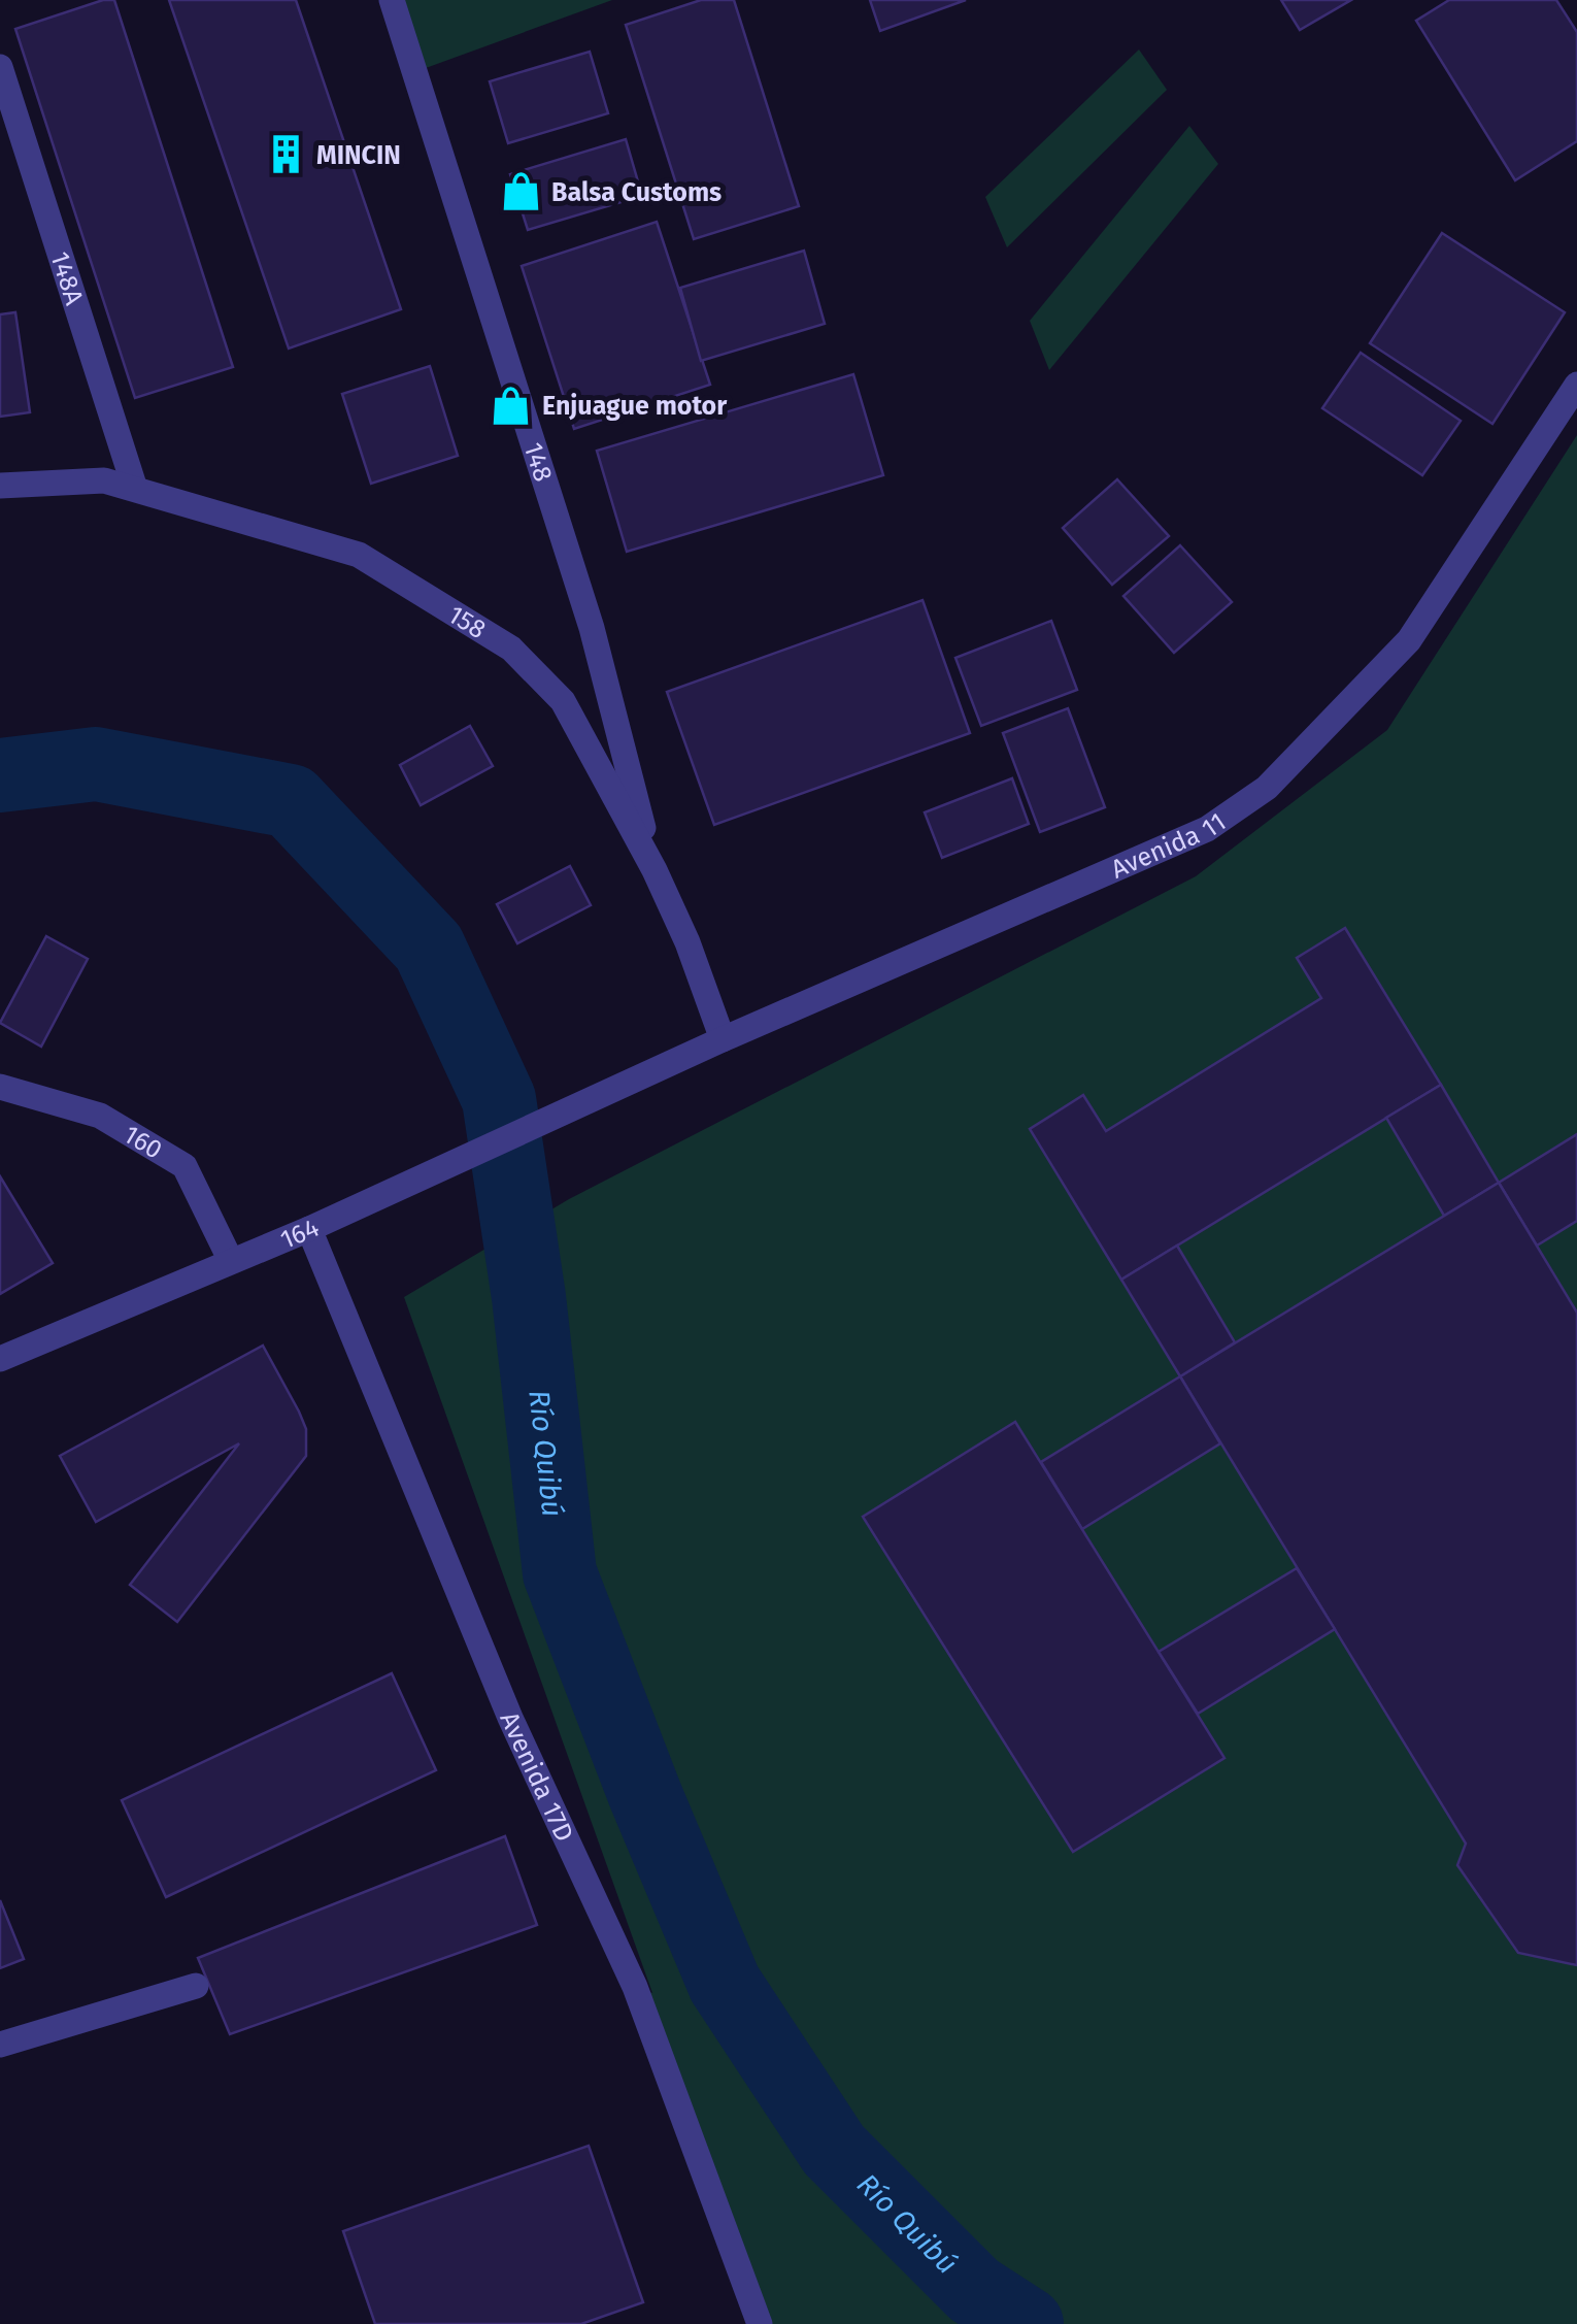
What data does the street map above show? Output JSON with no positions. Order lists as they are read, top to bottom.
{
  "streets": {
    "street": [
      "148A",
      "148",
      "158",
      "Avenida 11",
      "160",
      "164",
      "Avenida 17D"
    ]
  },
  "crossings": [
    ["148A", "158"],
    ["148", "158"],
    ["158", "Avenida 11"],
    ["Avenida 11", "164"],
    ["160", "164"],
    ["164", "Avenida 17D"]
  ],
  "water": ["Río Quibú"],
  "places": {
    "building": ["MINCIN"],
    "shop": ["Balsa Customs", "Enjuague motor"]
  }
}
